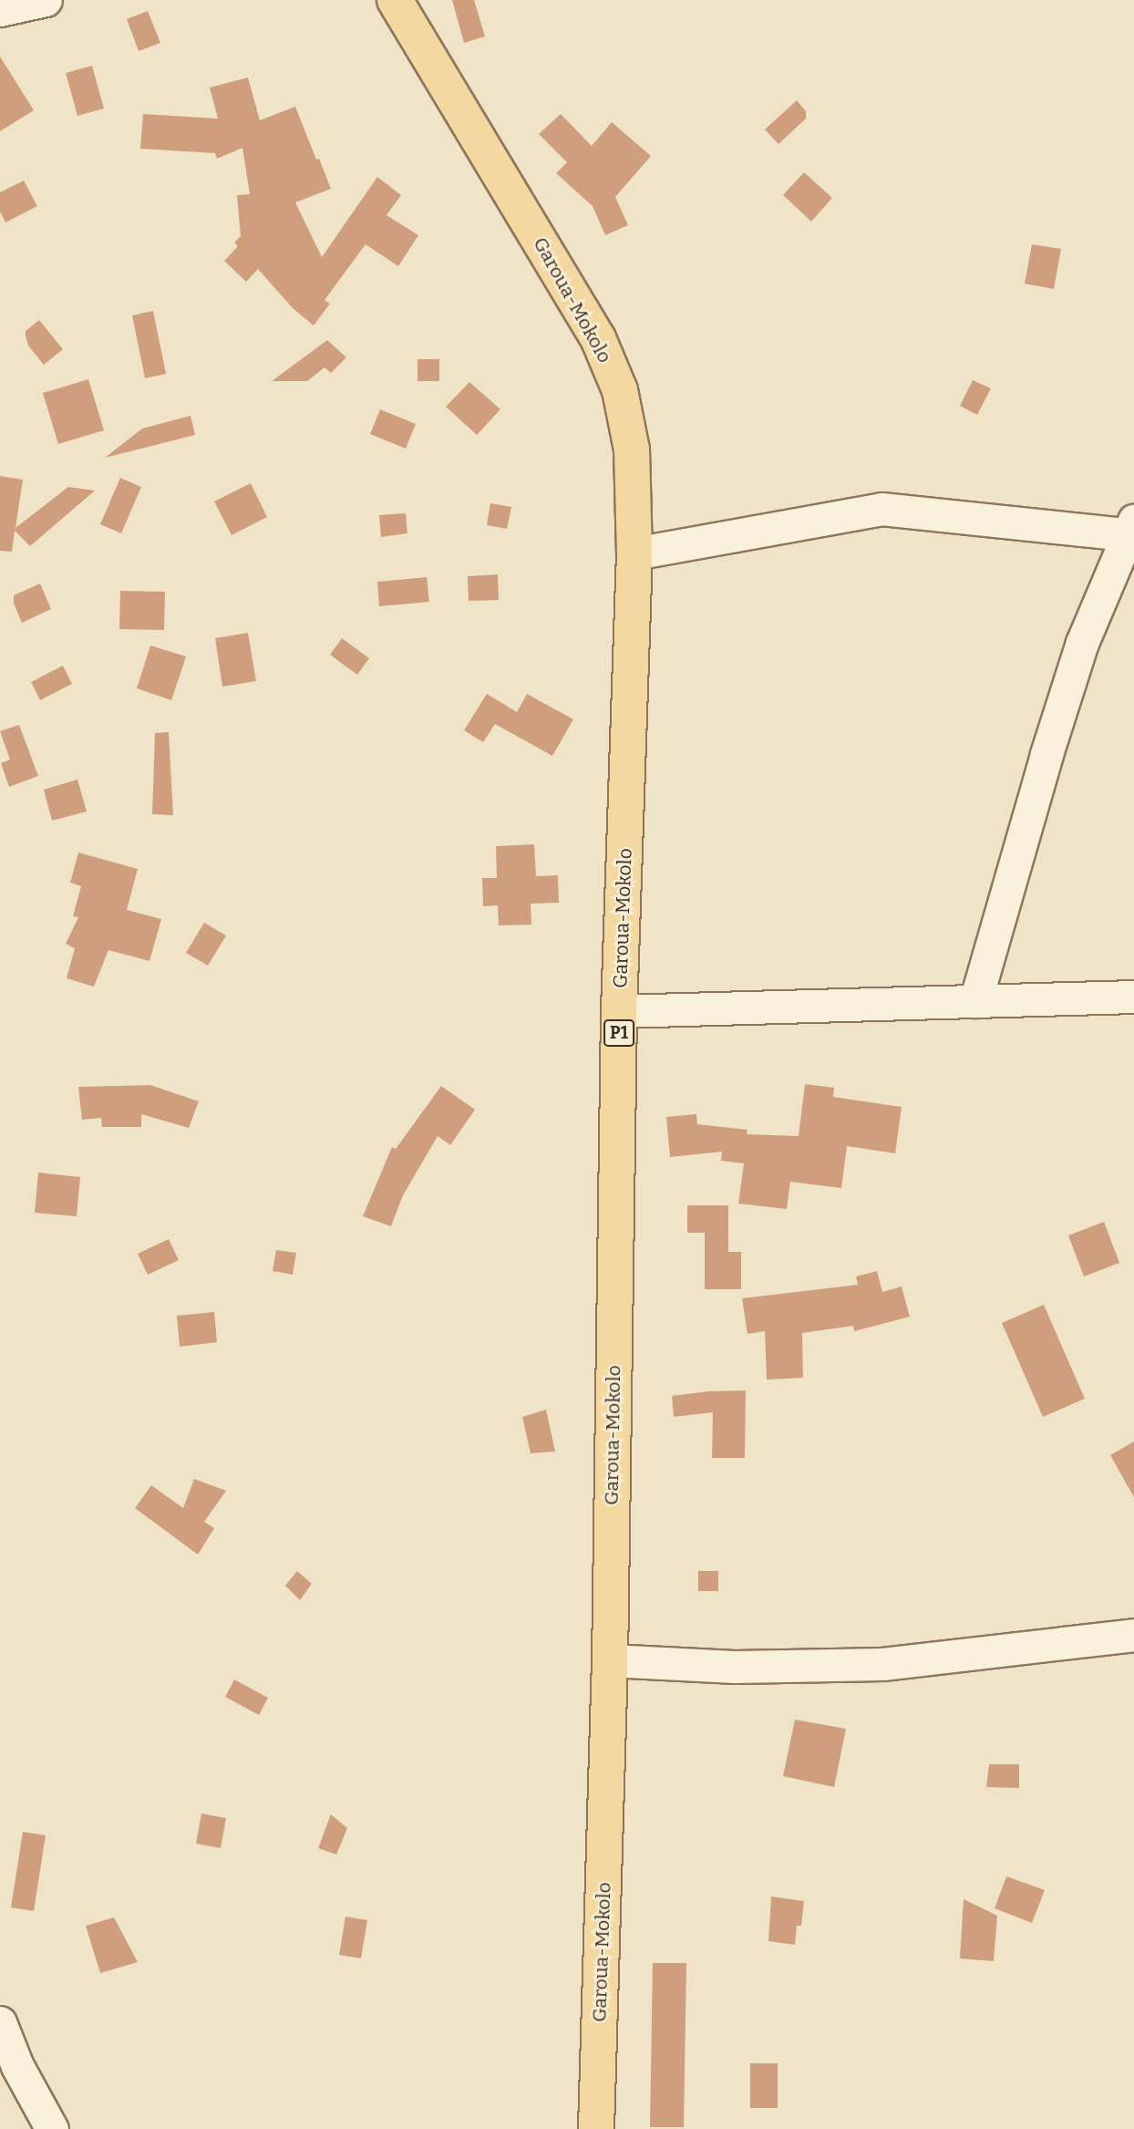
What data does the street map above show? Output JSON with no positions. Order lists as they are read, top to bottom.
{
  "streets": {
    "main road": ["Garoua-Mokolo", "P1"]
  }
}
